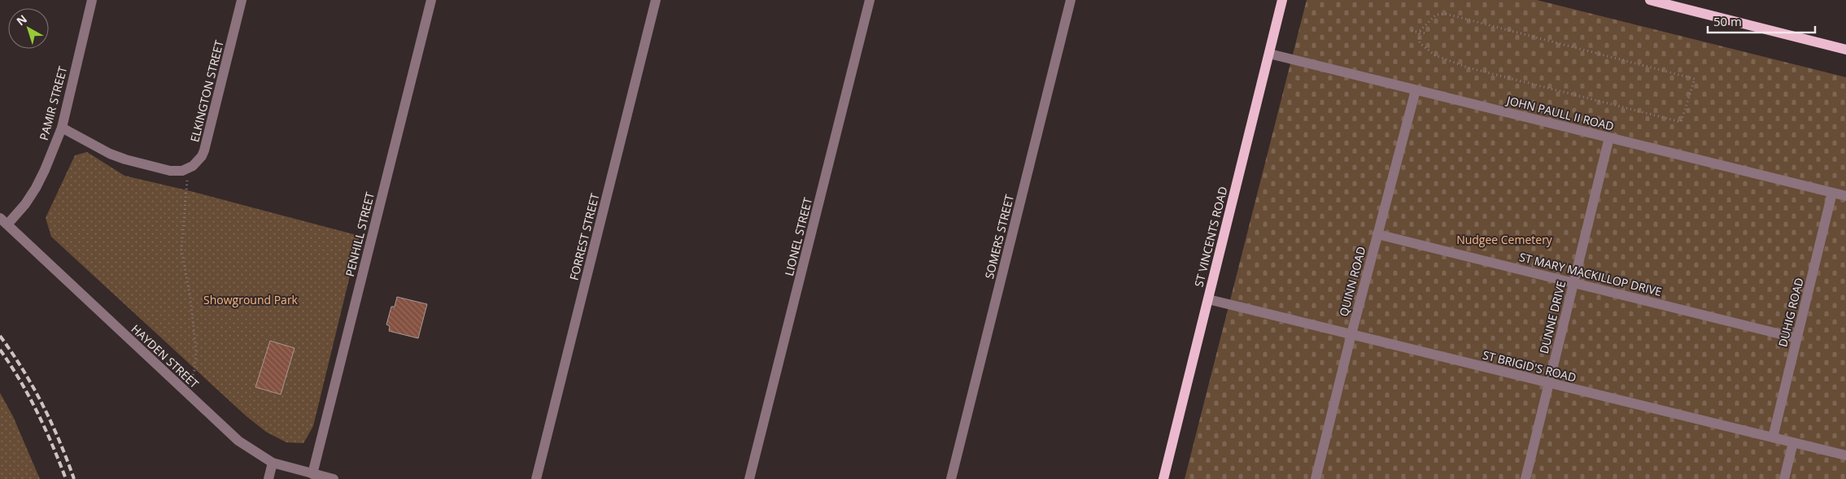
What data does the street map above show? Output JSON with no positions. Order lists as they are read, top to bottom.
{
  "streets": {
    "main road": ["ST VINCENTS ROAD"],
    "street": [
      "ELKINGTON STREET",
      "PAMIR STREET",
      "JOHN PAULL II ROAD",
      "PENHILL STREET",
      "FORREST STREET",
      "LIONEL STREET",
      "SOMERS STREET",
      "ST MARY MACKILLOP DRIVE",
      "QUINN ROAD",
      "DUHIG ROAD",
      "DUNNE DRIVE",
      "HAYDEN STREET",
      "ST BRIGID'S ROAD"
    ]
  },
  "crossings": [
    ["PAMIR STREET", "HAYDEN STREET"],
    ["JOHN PAULL II ROAD", "ST VINCENTS ROAD"],
    ["JOHN PAULL II ROAD", "QUINN ROAD"],
    ["JOHN PAULL II ROAD", "DUHIG ROAD"],
    ["JOHN PAULL II ROAD", "DUNNE DRIVE"],
    ["PENHILL STREET", "HAYDEN STREET"],
    ["ST VINCENTS ROAD", "ST BRIGID'S ROAD"],
    ["ST MARY MACKILLOP DRIVE", "QUINN ROAD"],
    ["ST MARY MACKILLOP DRIVE", "DUHIG ROAD"],
    ["ST MARY MACKILLOP DRIVE", "DUNNE DRIVE"],
    ["QUINN ROAD", "ST BRIGID'S ROAD"],
    ["DUHIG ROAD", "ST BRIGID'S ROAD"],
    ["DUNNE DRIVE", "ST BRIGID'S ROAD"]
  ],
  "parks": ["Nudgee Cemetery", "Showground Park"],
  "scale_bar": "50 m",
  "north": "top left"
}
